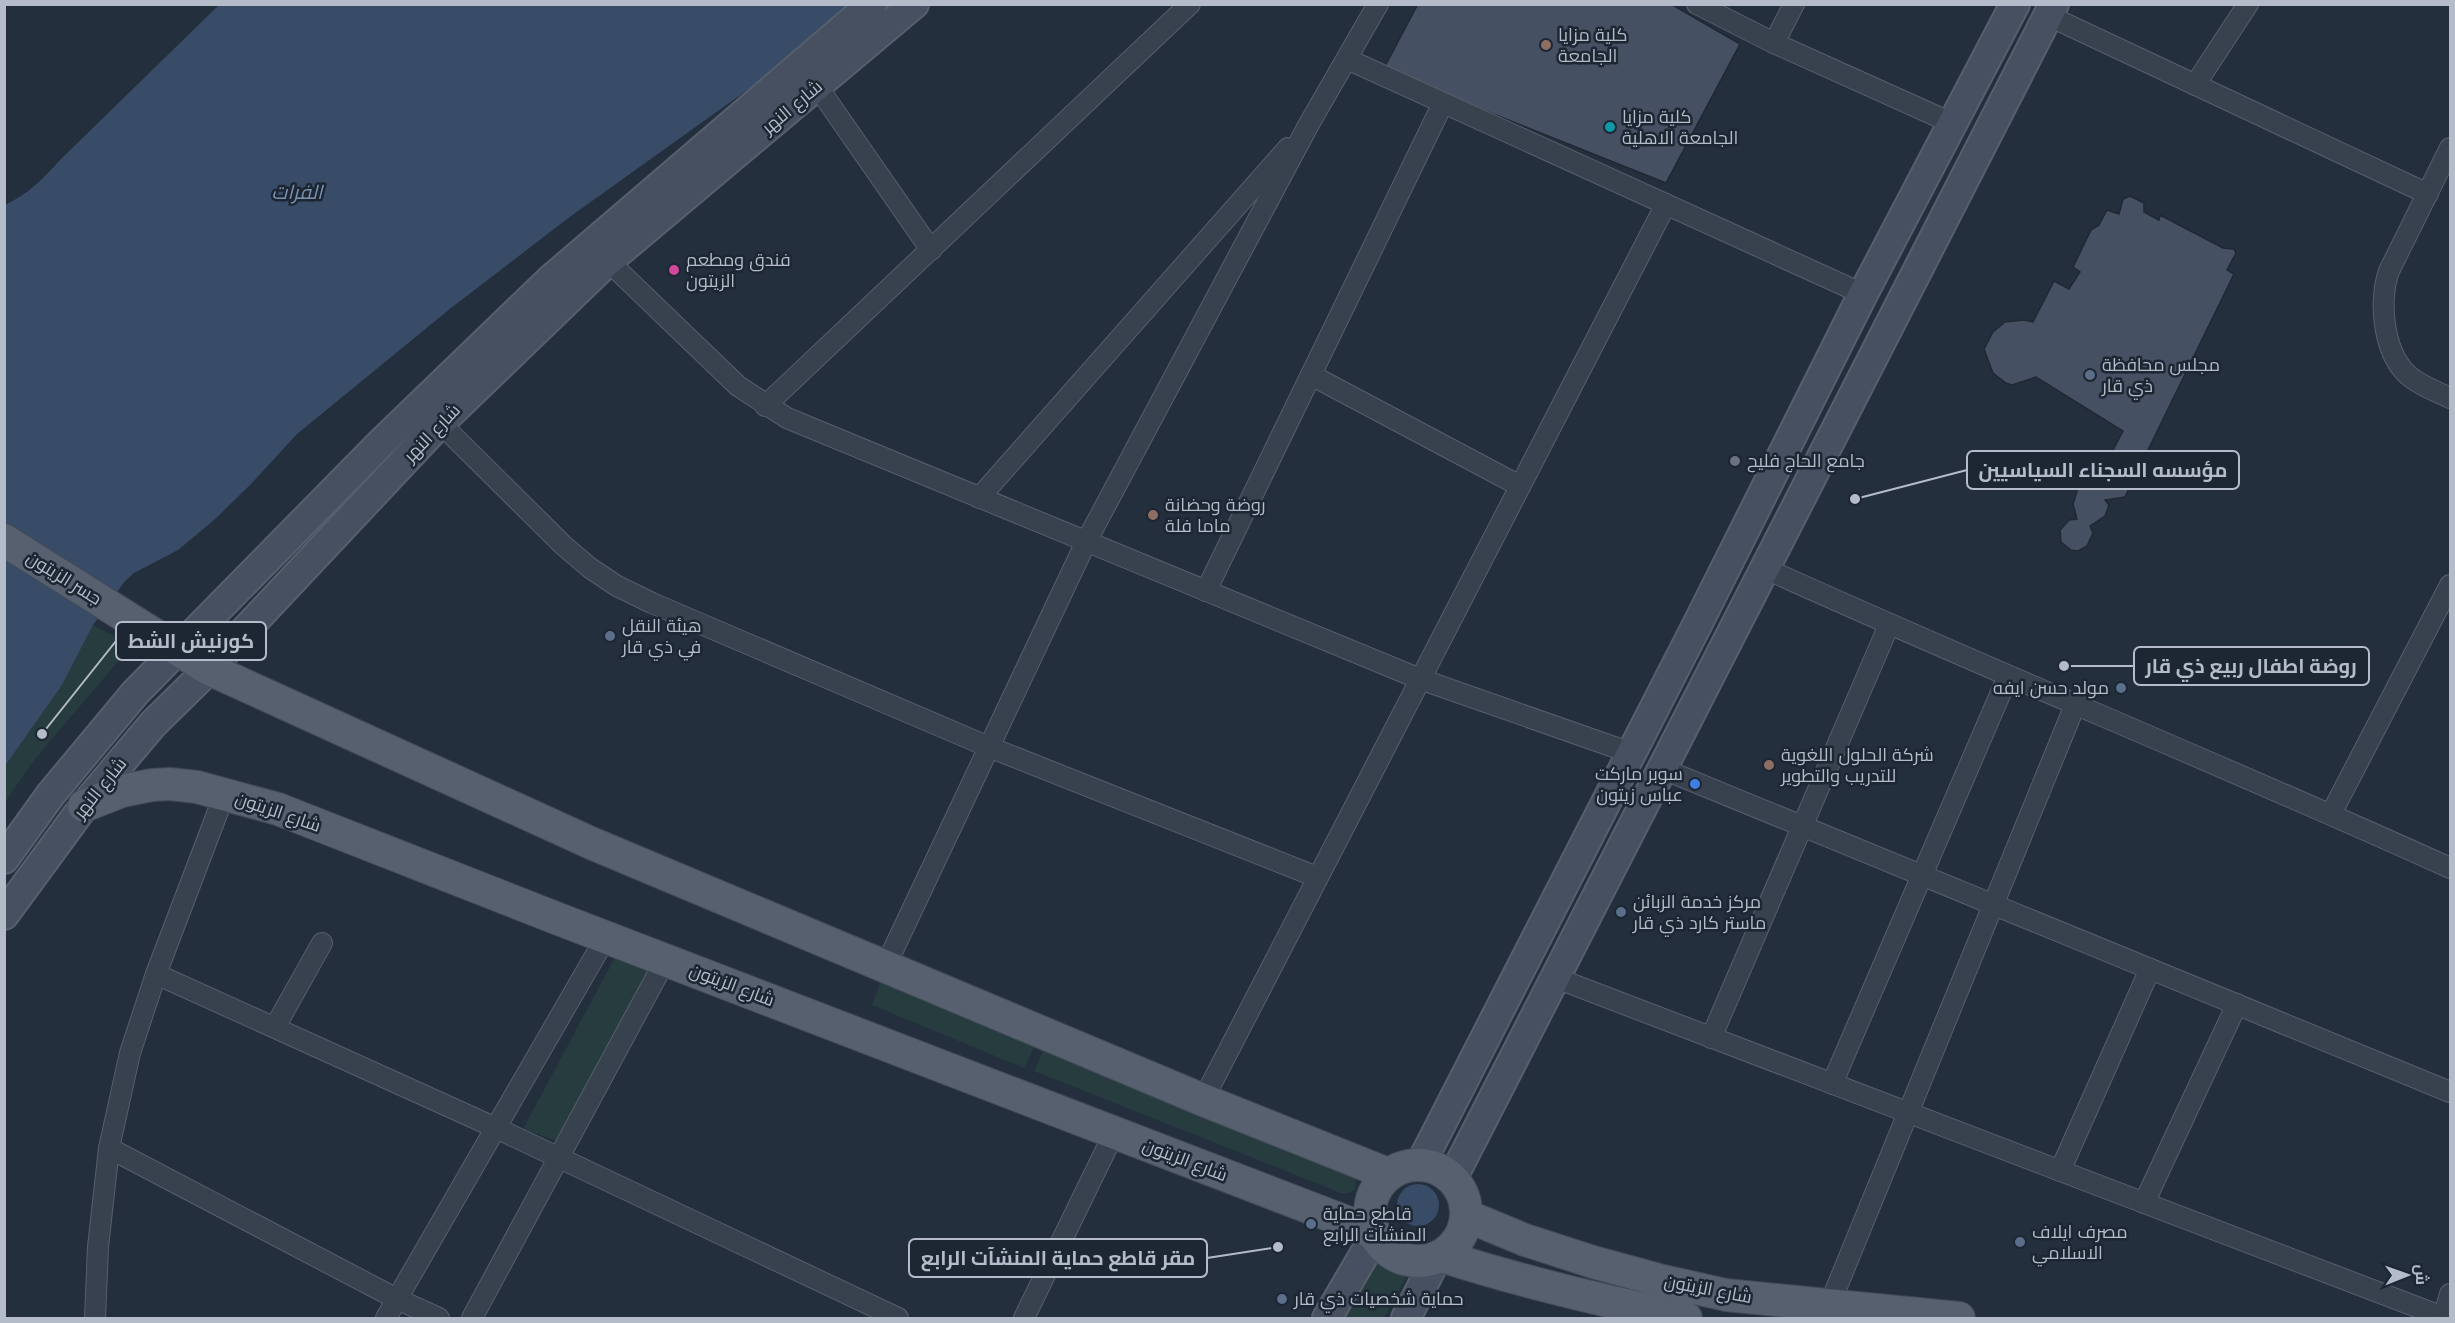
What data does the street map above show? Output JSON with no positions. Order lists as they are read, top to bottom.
{
  "streets": {
    "main road": ["شارع النهر", "جسر الزيتون", "شارع الزيتون"]
  },
  "crossings": [
    ["شارع النهر", "جسر الزيتون"],
    ["شارع النهر", "شارع الزيتون"]
  ],
  "water": ["الفرات"],
  "places": [
    "كلية مزايا الجامعة",
    "كلية مزايا الجامعة الاهلية",
    "فندق ومطعم الزيتون",
    "مجلس محافظة ذي قار",
    "جامع الحاج فليح",
    "مؤسسه السجناء السياسيين",
    "روضة وحضانة ماما فلة",
    "هيئة النقل في ذي قار",
    "روضة اطفال ربيع ذي قار",
    "مولد حسن ايفه",
    "كورنيش الشط",
    "شركة الحلول اللغوية للتدريب والتطوير",
    "سوبر ماركت عباس زيتون",
    "مركز خدمة الزبائن ماستر كارد ذي قار",
    "قاطع حماية المنشآت الرابع",
    "مصرف ايلاف الاسلامي",
    "مقر قاطع حماية المنشآت الرابع",
    "حماية شخصيات ذي قار"
  ],
  "north": "right"
}
